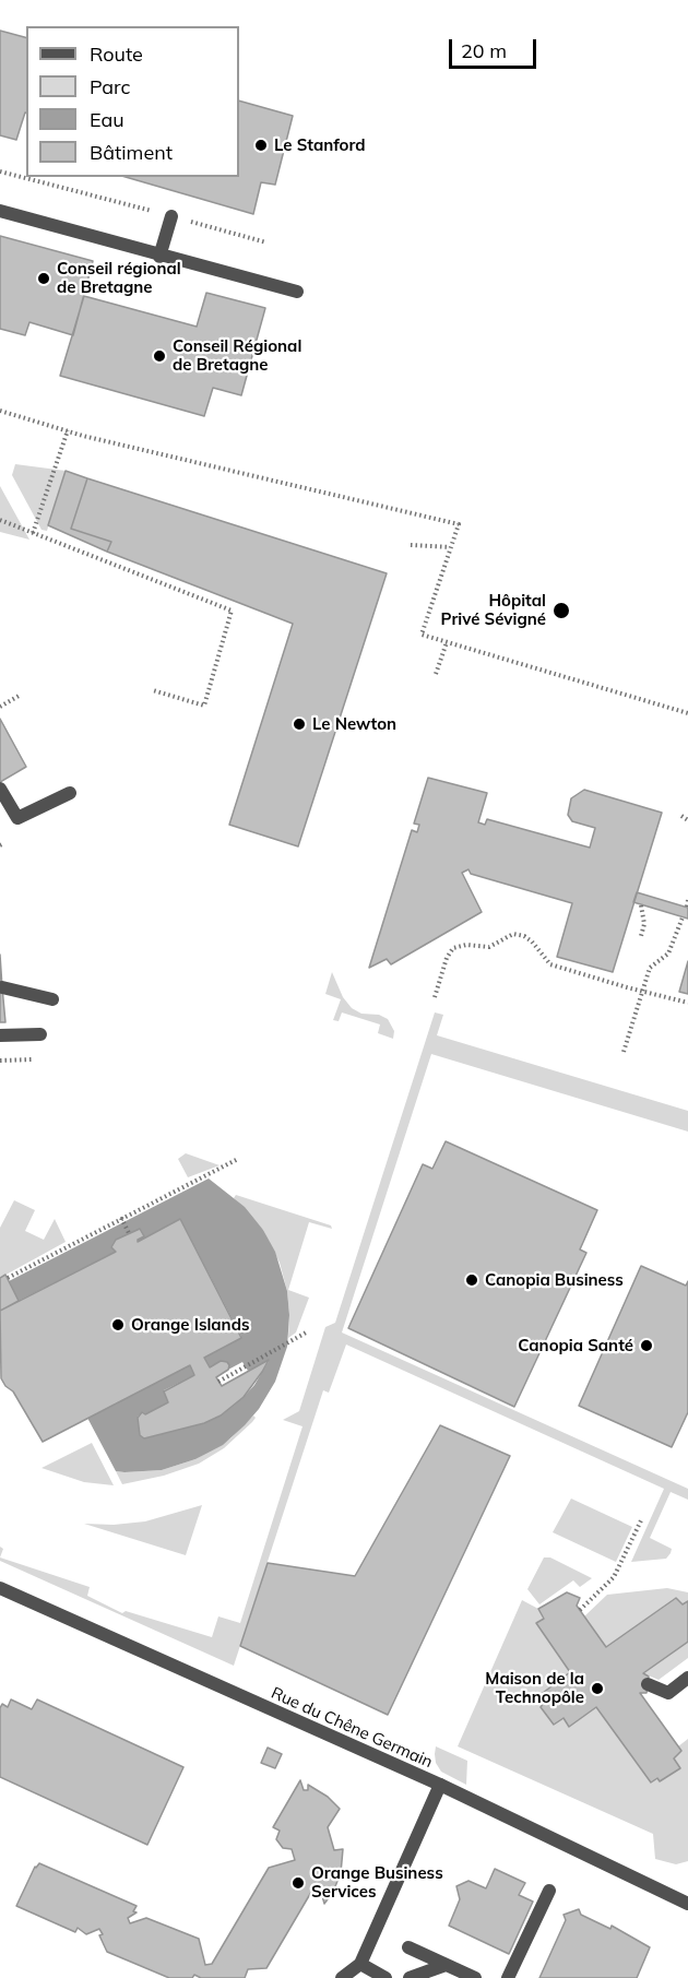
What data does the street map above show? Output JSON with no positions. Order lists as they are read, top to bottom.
{
  "streets": {
    "street": ["Rue du Chêne Germain"]
  },
  "places": [
    "Le Stanford",
    "Conseil régional de Bretagne",
    "Conseil Régional de Bretagne",
    "Hôpital Privé Sévigné",
    "Le Newton",
    "Canopia Business",
    "Orange Islands",
    "Canopia Santé",
    "Maison de la Technopôle",
    "Orange Business Services"
  ],
  "legend": [
    "Route",
    "Parc",
    "Eau",
    "Bâtiment"
  ],
  "scale_bar": "20 m"
}
